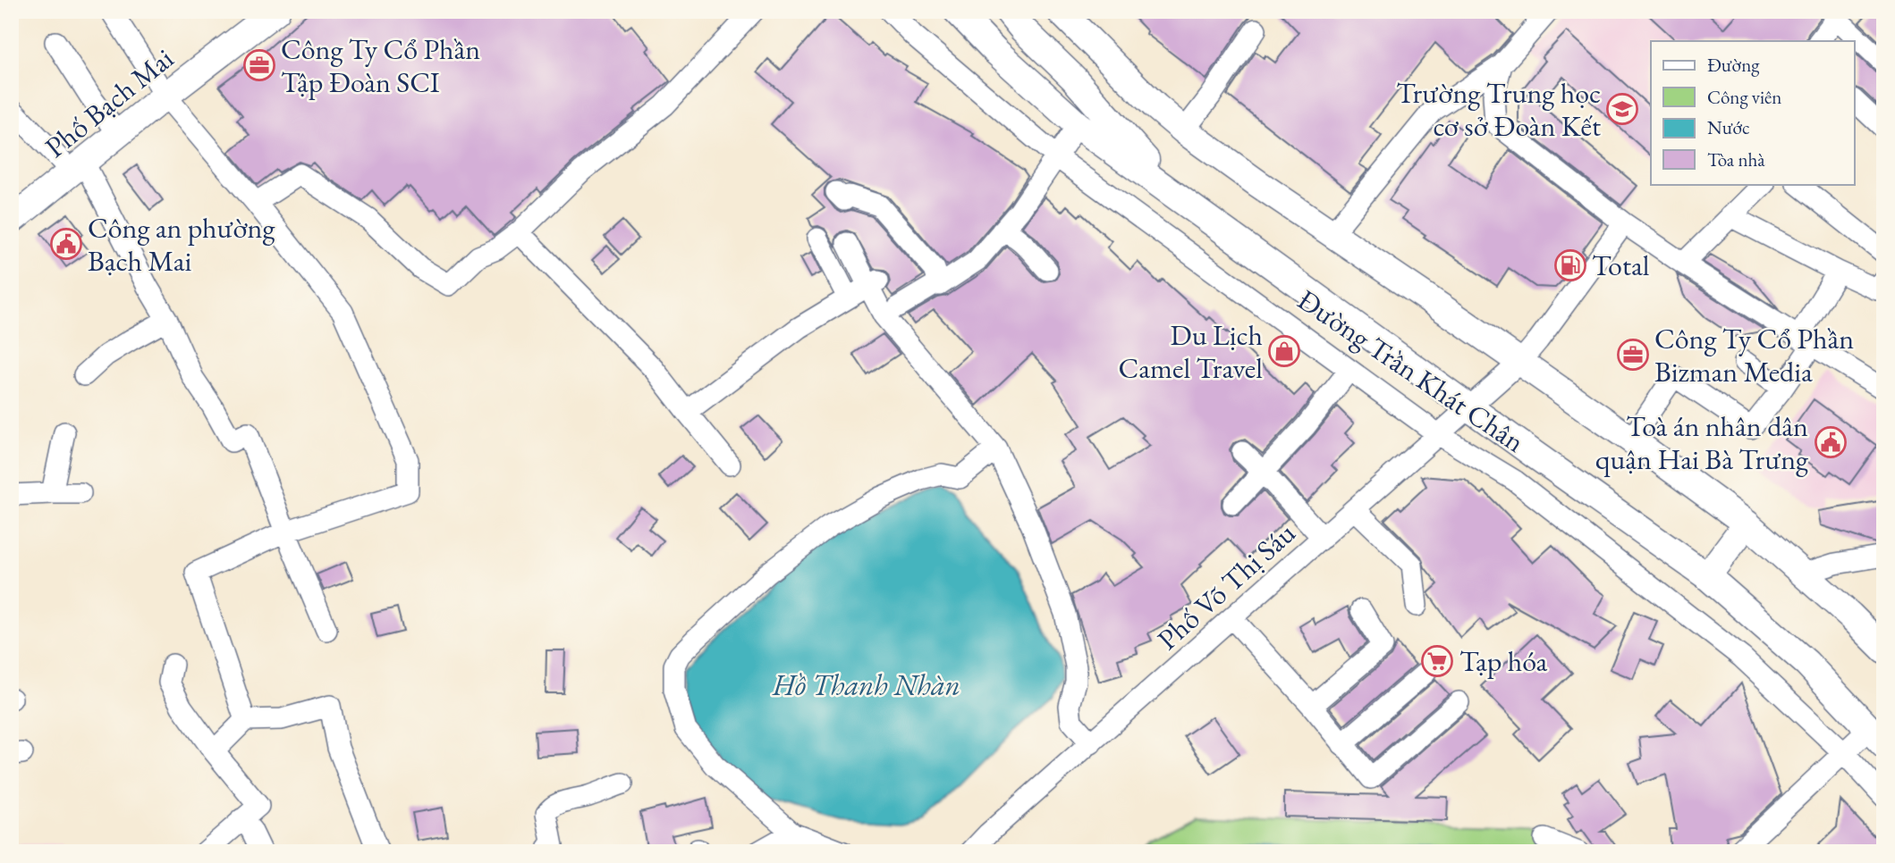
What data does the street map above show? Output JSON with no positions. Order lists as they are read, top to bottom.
{
  "streets": {
    "main road": ["Phố Bạch Mai", "Đường Trần Khát Chân"],
    "street": ["Phố Võ Thị Sáu"]
  },
  "crossings": [
    ["Đường Trần Khát Chân", "Phố Võ Thị Sáu"]
  ],
  "water": ["Hồ Thanh Nhàn"],
  "places": {
    "office": ["Công Ty Cổ Phần Tập Đoàn SCI", "Công Ty Cổ Phần Bizman Media"],
    "school or university": ["Trường Trung học cơ sở Đoàn Kết"],
    "public building": ["Công an phường Bạch Mai", "Toà án nhân dân quận Hai Bà Trưng"],
    "fuel station": ["Total"],
    "shop": ["Du Lịch Camel Travel"],
    "supermarket": ["Tạp hóa"]
  },
  "legend": [
    "Đường",
    "Công viên",
    "Nước",
    "Tòa nhà"
  ]
}
